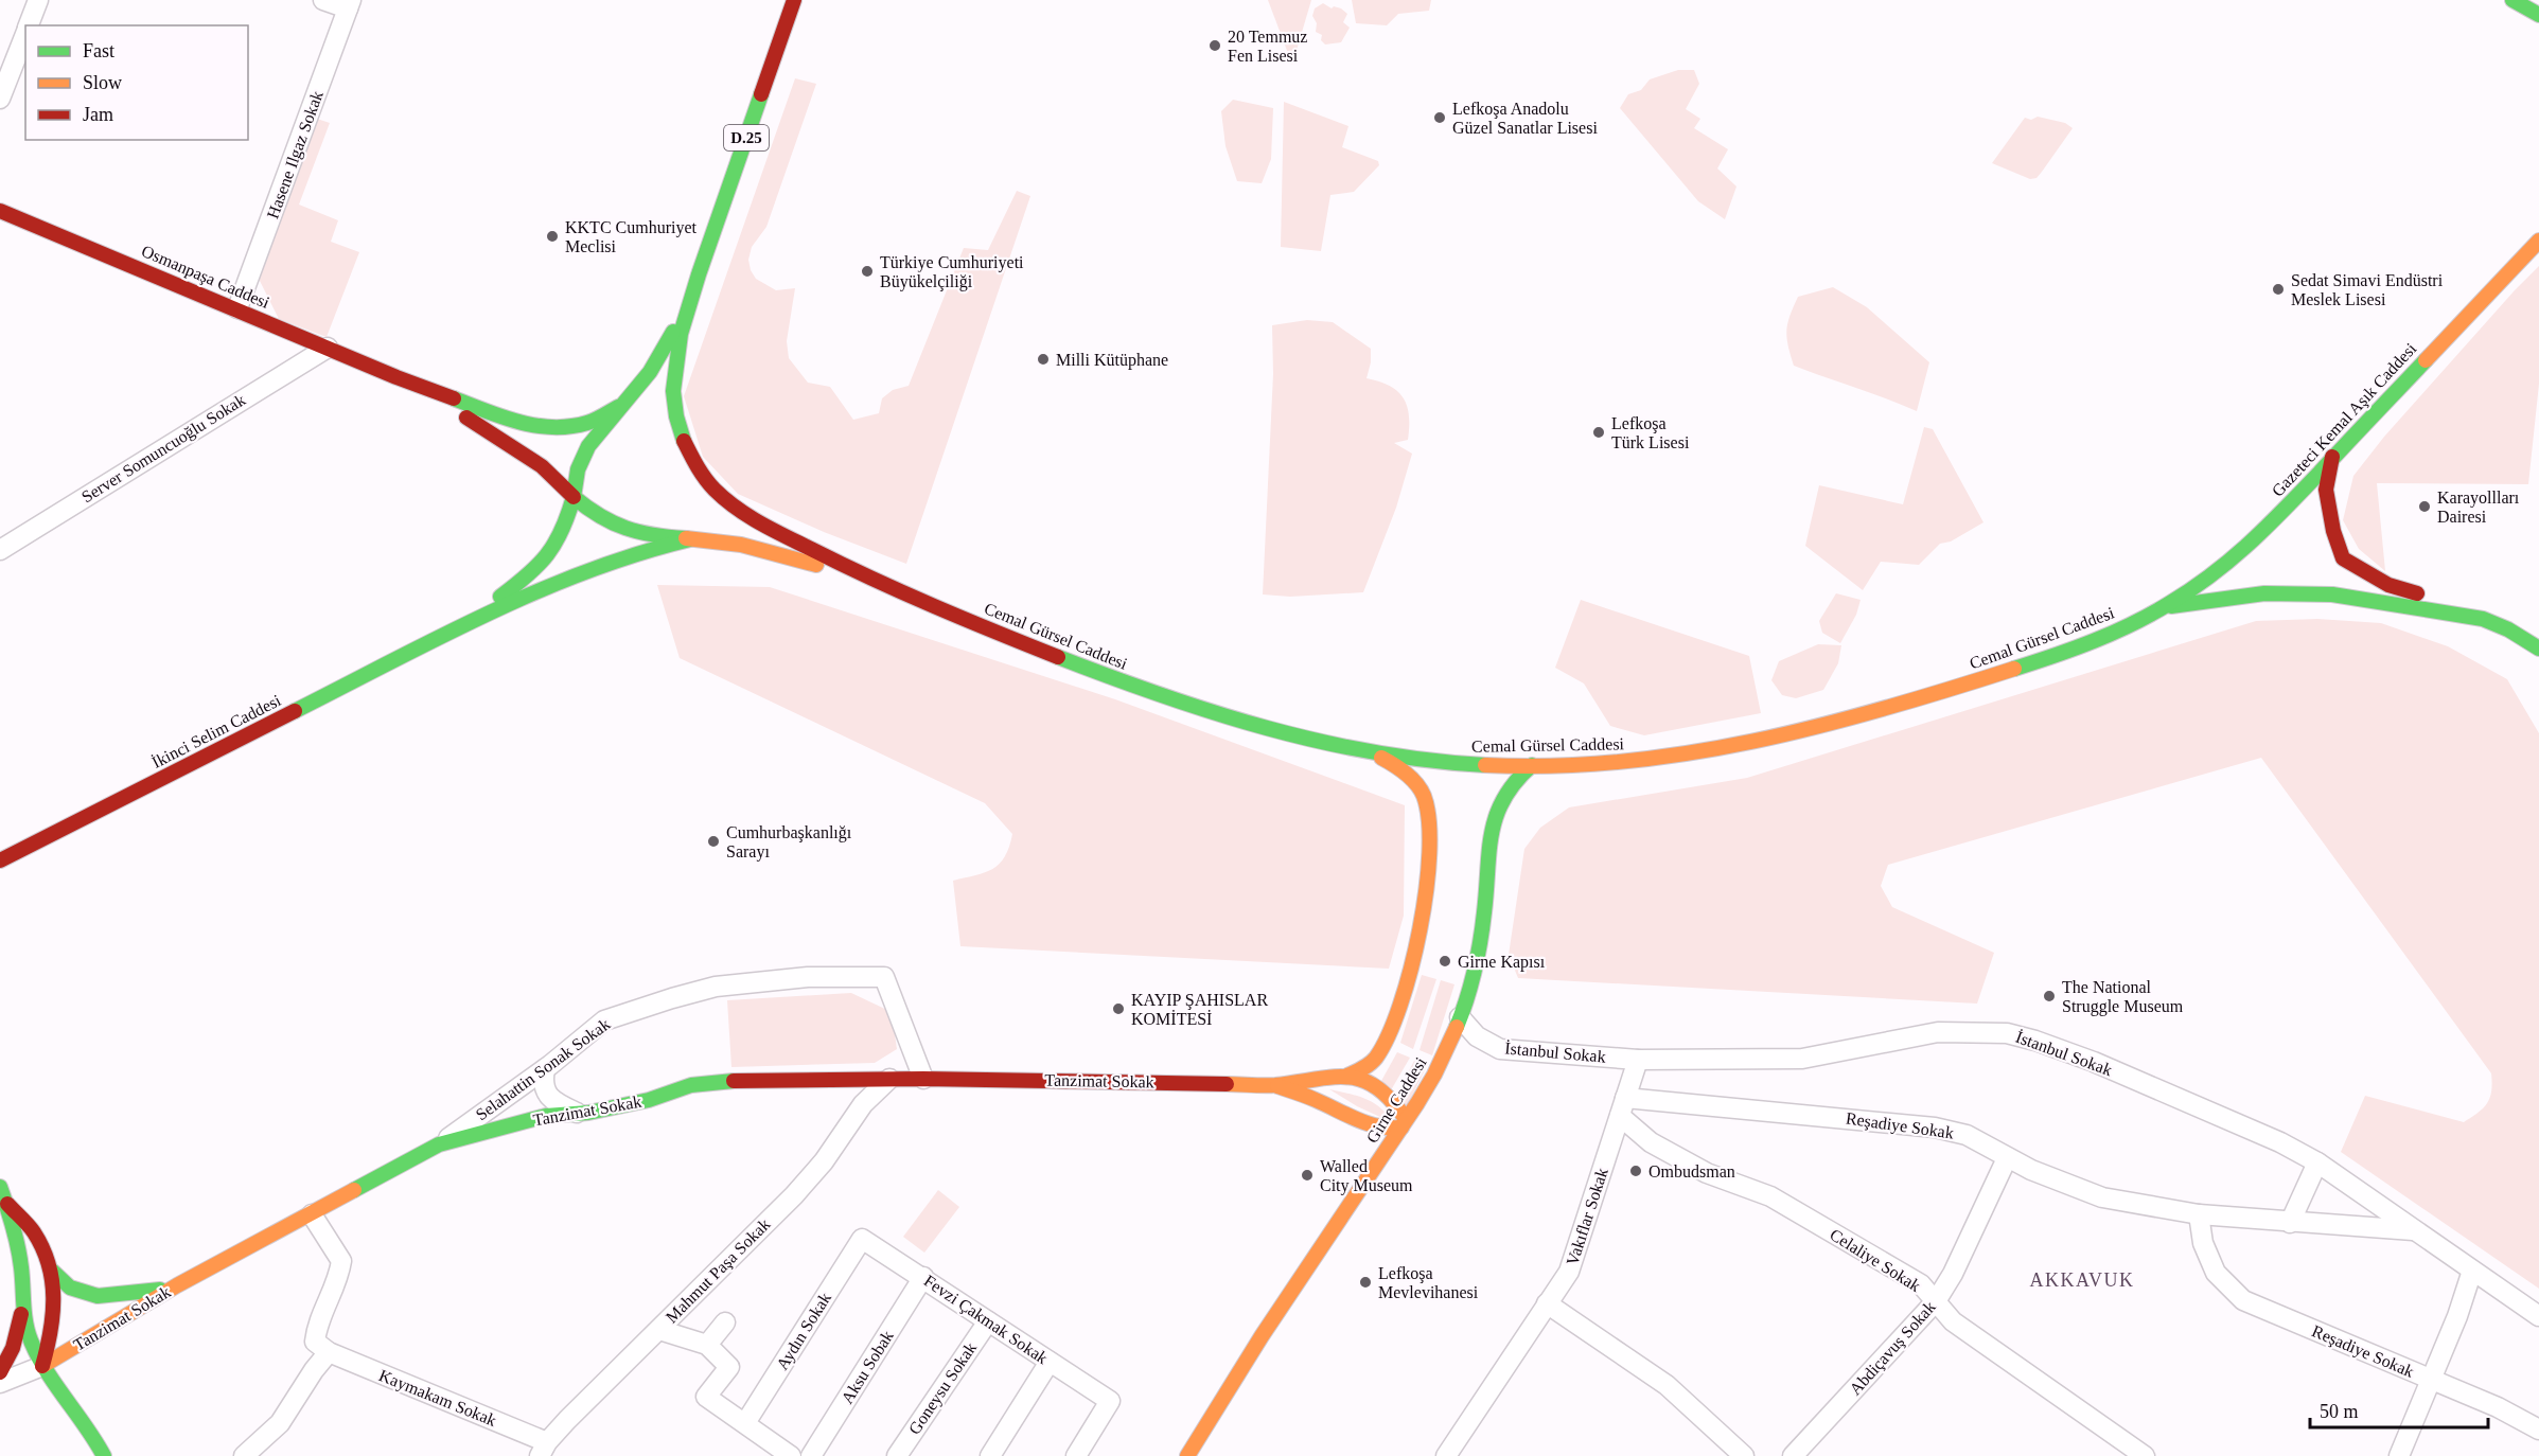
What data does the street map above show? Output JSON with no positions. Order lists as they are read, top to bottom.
{
  "streets": {
    "street": [
      "D.25",
      "Hasene Ilgaz Sokak",
      "Osmanpaşa Caddesi",
      "Gazeteci Kemal Aşık Caddesi",
      "Server Somuncuoğlu Sokak",
      "Cemal Gürsel Caddesi",
      "İkinci Selim Caddesi",
      "İstanbul Sokak",
      "Selahattin Sonak Sokak",
      "Tanzimat Sokak",
      "Girne Caddesi",
      "Reşadiye Sokak",
      "Vakıflar Sokak",
      "Celaliye Sokak",
      "Mahmut Paşa Sokak",
      "Fevzi Çakmak Sokak",
      "Aydın Sokak",
      "Abdiçavuş Sokak",
      "Aksu Sobak",
      "Goneysu Sokak",
      "Kaymakam Sokak"
    ]
  },
  "crossings": [
    ["D.25", "Cemal Gürsel Caddesi"],
    ["Hasene Ilgaz Sokak", "Osmanpaşa Caddesi"],
    ["Osmanpaşa Caddesi", "Server Somuncuoğlu Sokak"],
    ["Osmanpaşa Caddesi", "Cemal Gürsel Caddesi"],
    ["Osmanpaşa Caddesi", "İkinci Selim Caddesi"],
    ["Gazeteci Kemal Aşık Caddesi", "Cemal Gürsel Caddesi"],
    ["Cemal Gürsel Caddesi", "İkinci Selim Caddesi"],
    ["Cemal Gürsel Caddesi", "Girne Caddesi"],
    ["İstanbul Sokak", "Girne Caddesi"],
    ["İstanbul Sokak", "Reşadiye Sokak"],
    ["İstanbul Sokak", "Vakıflar Sokak"],
    ["Selahattin Sonak Sokak", "Tanzimat Sokak"],
    ["Tanzimat Sokak", "Girne Caddesi"],
    ["Tanzimat Sokak", "Mahmut Paşa Sokak"],
    ["Reşadiye Sokak", "Vakıflar Sokak"],
    ["Reşadiye Sokak", "Celaliye Sokak"],
    ["Reşadiye Sokak", "Abdiçavuş Sokak"],
    ["Vakıflar Sokak", "Celaliye Sokak"],
    ["Celaliye Sokak", "Abdiçavuş Sokak"],
    ["Mahmut Paşa Sokak", "Kaymakam Sokak"],
    ["Fevzi Çakmak Sokak", "Aydın Sokak"],
    ["Fevzi Çakmak Sokak", "Aksu Sobak"],
    ["Fevzi Çakmak Sokak", "Goneysu Sokak"]
  ],
  "districts": ["AKKAVUK"],
  "places": [
    "20 Temmuz Fen Lisesi",
    "Lefkoşa Anadolu Güzel Sanatlar Lisesi",
    "KKTC Cumhuriyet Meclisi",
    "Türkiye Cumhuriyeti Büyükelçiliği",
    "Sedat Simavi Endüstri Meslek Lisesi",
    "Milli Kütüphane",
    "Lefkoşa Türk Lisesi",
    "Karayollları Dairesi",
    "Cumhurbaşkanlığı Sarayı",
    "Girne Kapısı",
    "The National Struggle Museum",
    "KAYIP ŞAHISLAR KOMİTESİ",
    "Ombudsman",
    "Walled City Museum",
    "Lefkoşa Mevlevihanesi"
  ],
  "legend": ["Fast", "Slow", "Jam"],
  "scale_bar": "50 m"
}
